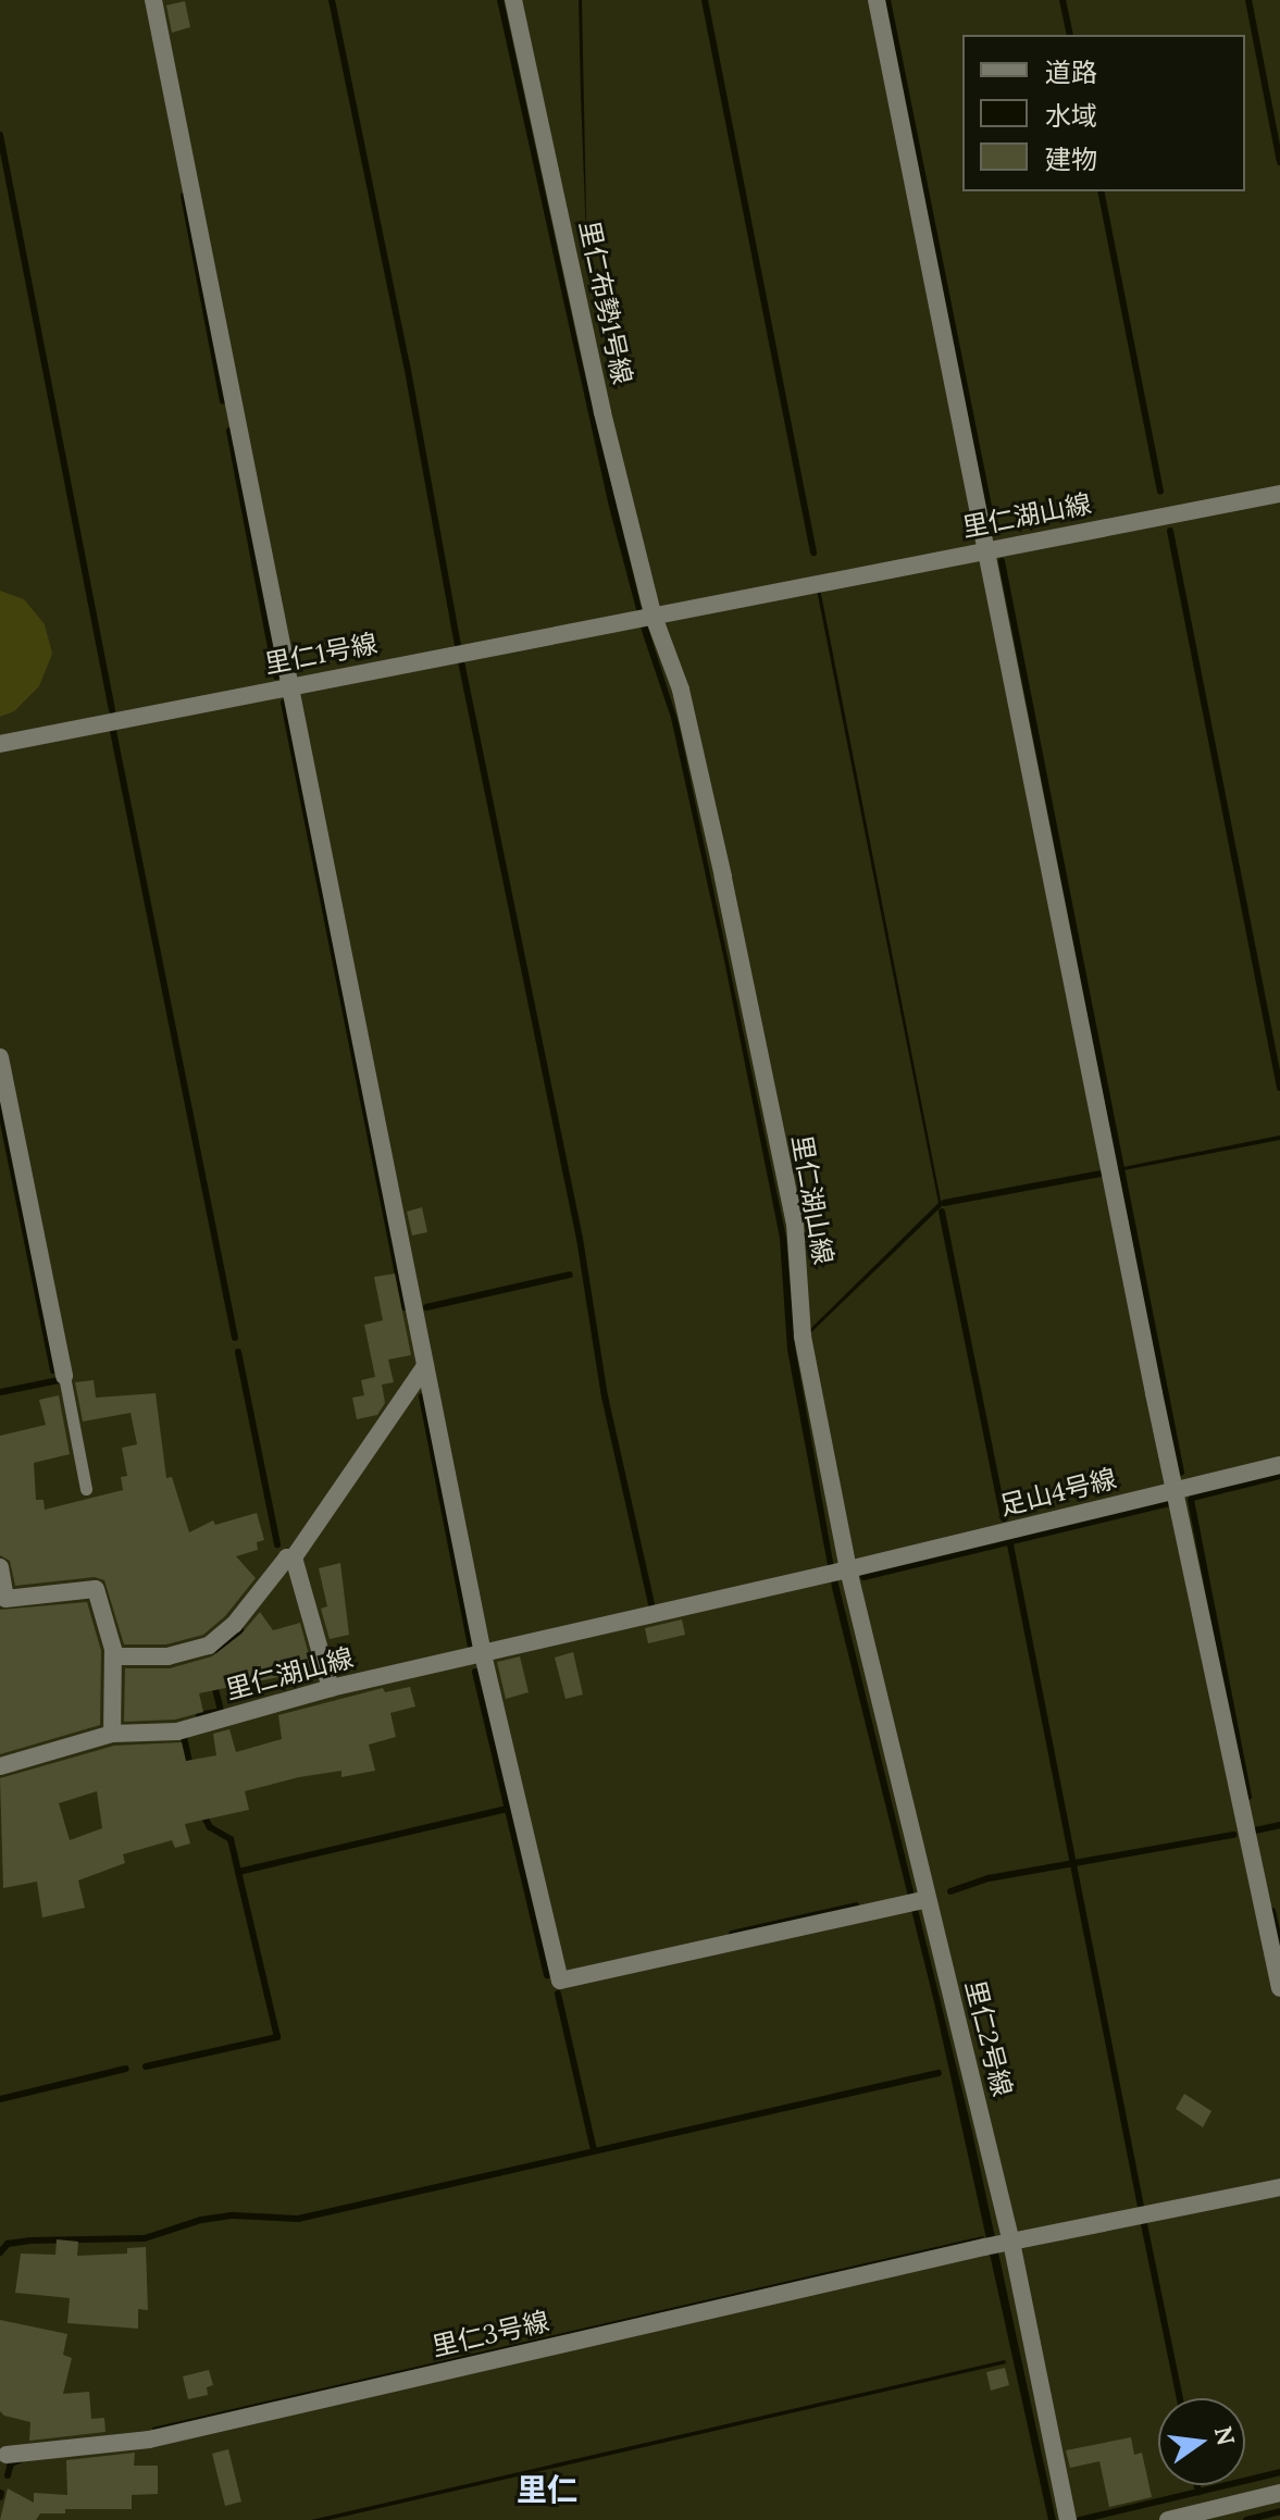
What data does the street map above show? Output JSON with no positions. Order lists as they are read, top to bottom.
{
  "streets": {
    "street": [
      "里仁布勢1号線",
      "里仁湖山線",
      "里仁1号線",
      "足山4号線",
      "里仁2号線",
      "里仁3号線"
    ]
  },
  "crossings": [
    ["里仁布勢1号線", "里仁湖山線"],
    ["里仁布勢1号線", "里仁1号線"],
    ["里仁湖山線", "里仁1号線"],
    ["里仁湖山線", "足山4号線"],
    ["里仁湖山線", "里仁2号線"],
    ["足山4号線", "里仁2号線"],
    ["里仁2号線", "里仁3号線"]
  ],
  "districts": ["里仁"],
  "legend": ["道路", "水域", "建物"],
  "north": "right"
}
